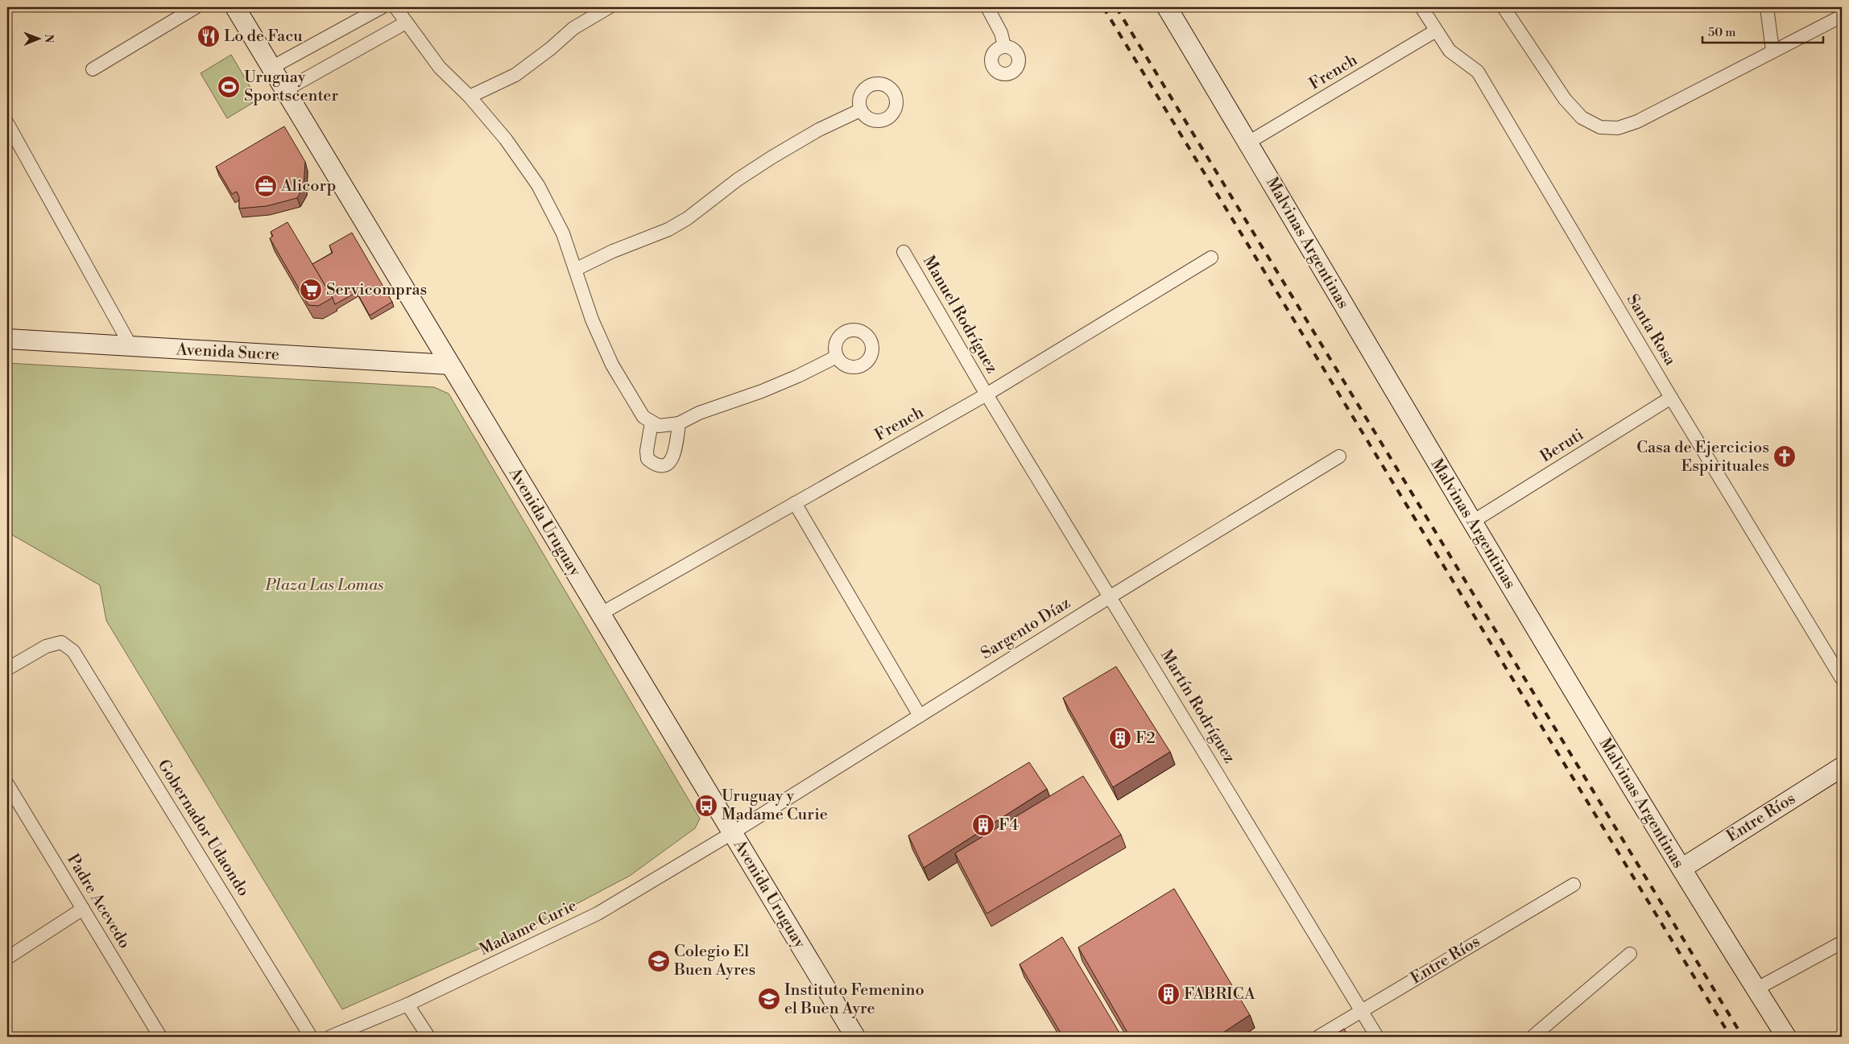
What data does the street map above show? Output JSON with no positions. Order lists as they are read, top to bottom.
{
  "streets": {
    "main road": [
      "Malvinas Argentinas",
      "Avenida Sucre",
      "Avenida Uruguay",
      "Entre Ríos"
    ],
    "street": [
      "French",
      "Manuel Rodríguez",
      "Santa Rosa",
      "Beruti",
      "Sargento Díaz",
      "Martín Rodríguez",
      "Gobernador Udaondo",
      "Padre Acevedo",
      "Madame Curie"
    ]
  },
  "crossings": [
    ["French", "Malvinas Argentinas"],
    ["French", "Manuel Rodríguez"],
    ["French", "Santa Rosa"],
    ["French", "Avenida Uruguay"],
    ["French", "Martín Rodríguez"],
    ["Malvinas Argentinas", "Beruti"],
    ["Malvinas Argentinas", "Entre Ríos"],
    ["Manuel Rodríguez", "Martín Rodríguez"],
    ["Santa Rosa", "Beruti"],
    ["Avenida Sucre", "Avenida Uruguay"],
    ["Avenida Uruguay", "Sargento Díaz"],
    ["Avenida Uruguay", "Madame Curie"],
    ["Sargento Díaz", "Martín Rodríguez"],
    ["Sargento Díaz", "Madame Curie"],
    ["Martín Rodríguez", "Entre Ríos"]
  ],
  "parks": ["Plaza Las Lomas"],
  "places": {
    "restaurant": ["Lo de Facu"],
    "sports": ["Uruguay Sportscenter"],
    "office": ["Alicorp"],
    "supermarket": ["Servicompras"],
    "church": ["Casa de Ejercicios Espirituales"],
    "building": ["F2", "F4", "FABRICA"],
    "bus stop": ["Uruguay y Madame Curie"],
    "school or university": ["Colegio El Buen Ayres", "Instituto Femenino el Buen Ayre"]
  },
  "scale_bar": "50 m",
  "north": "right"
}
